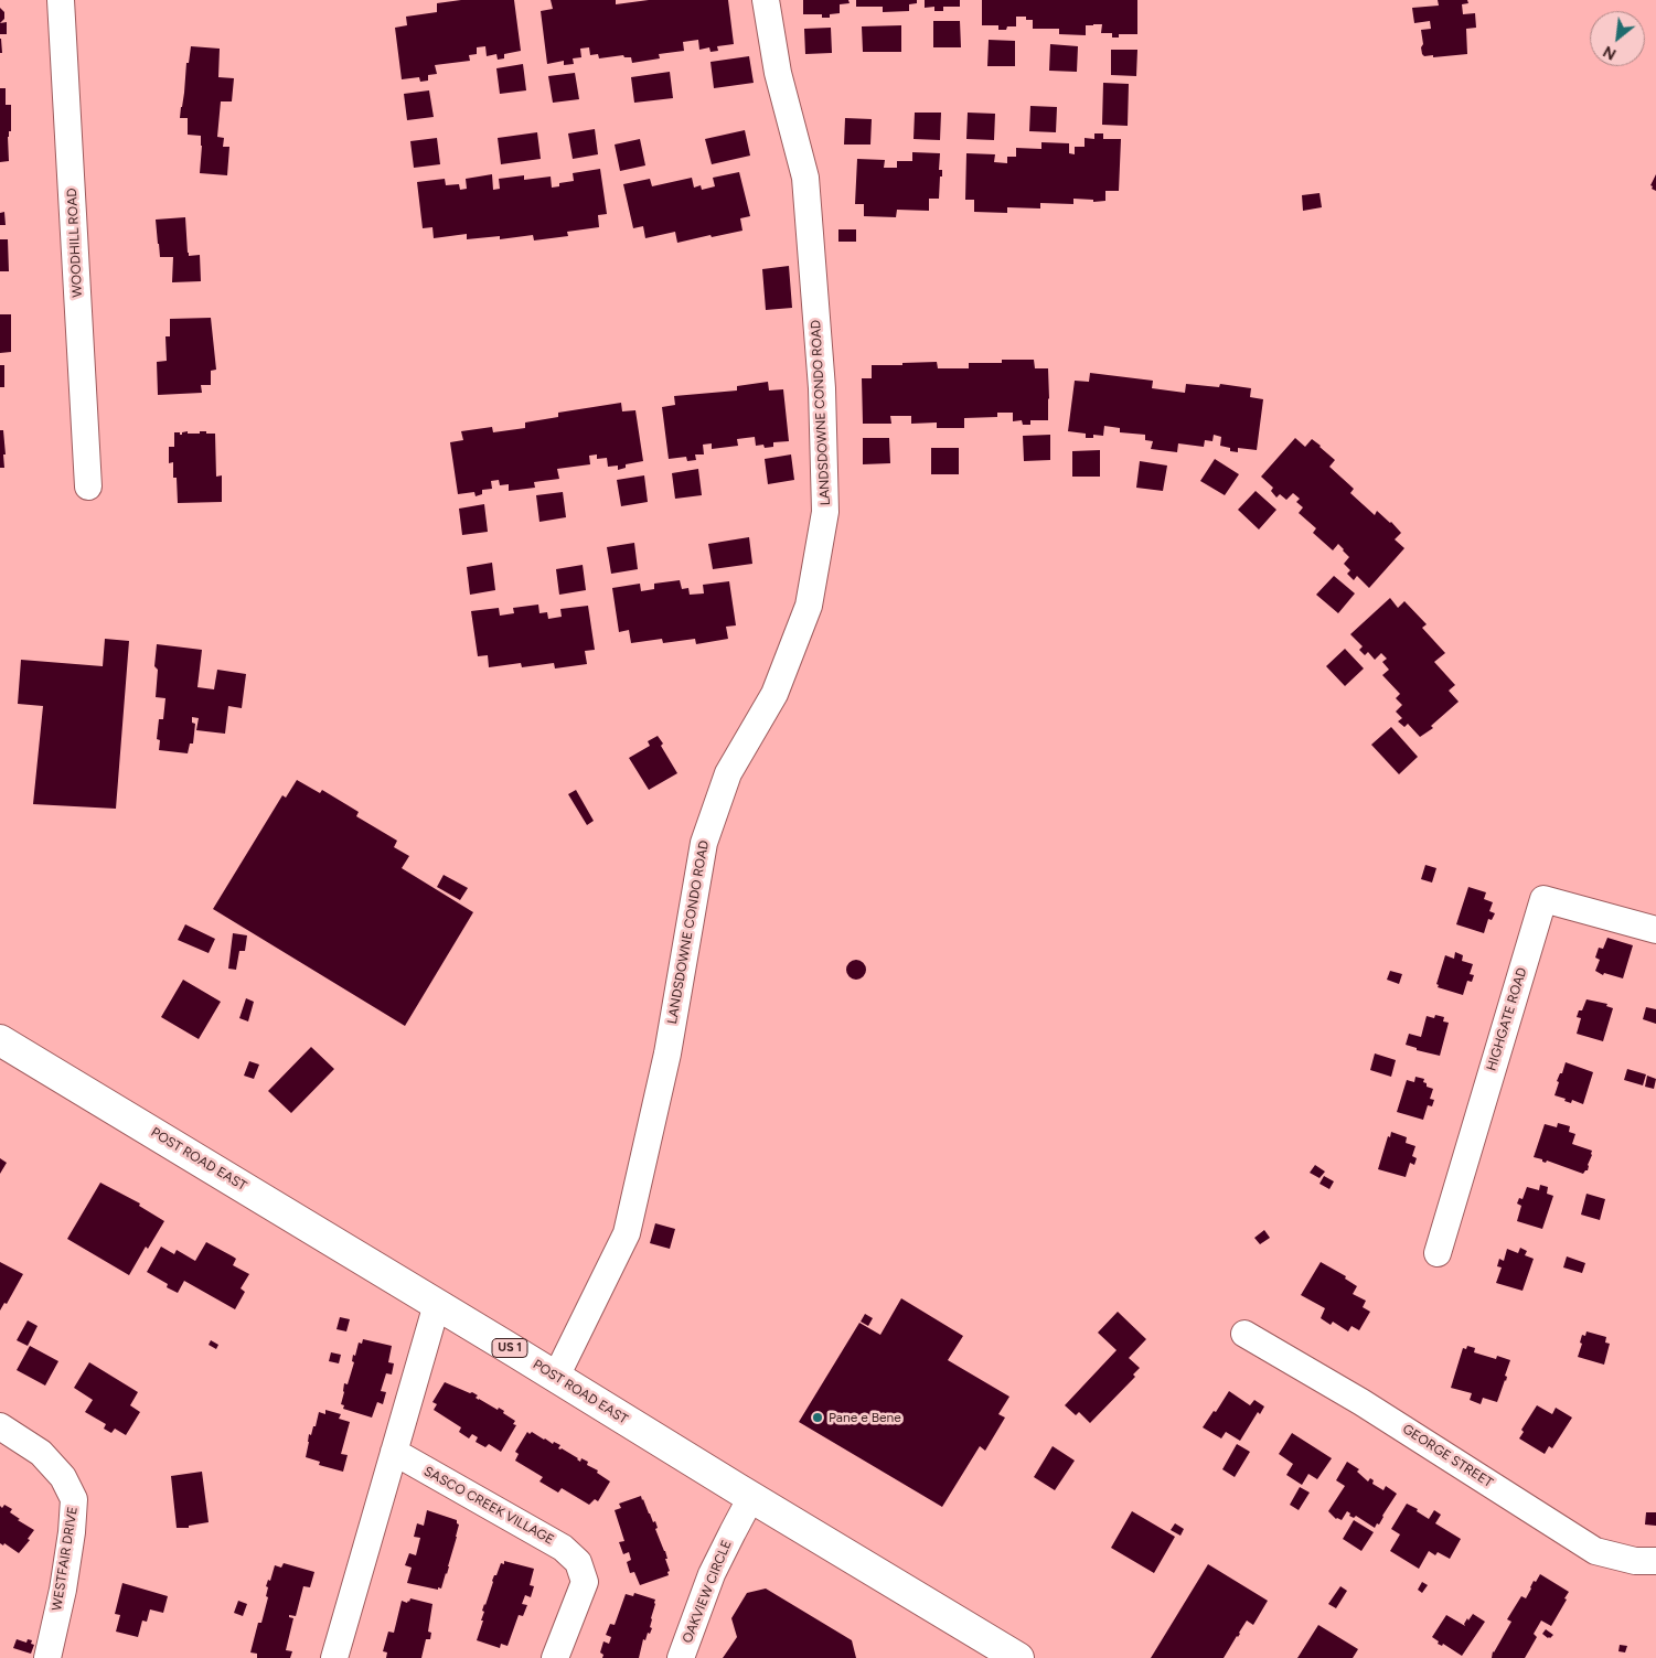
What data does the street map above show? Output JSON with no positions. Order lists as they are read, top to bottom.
{
  "streets": {
    "main road": ["POST ROAD EAST", "US 1"],
    "street": [
      "WOODHILL ROAD",
      "LANDSDOWNE CONDO ROAD",
      "HIGHGATE ROAD",
      "GEORGE STREET",
      "SASCO CREEK VILLAGE",
      "WESTFAIR DRIVE",
      "OAKVIEW CIRCLE"
    ]
  },
  "crossings": [
    ["LANDSDOWNE CONDO ROAD", "POST ROAD EAST"],
    ["POST ROAD EAST", "OAKVIEW CIRCLE"]
  ],
  "places": ["Pane e Bene"],
  "north": "bottom left"
}
